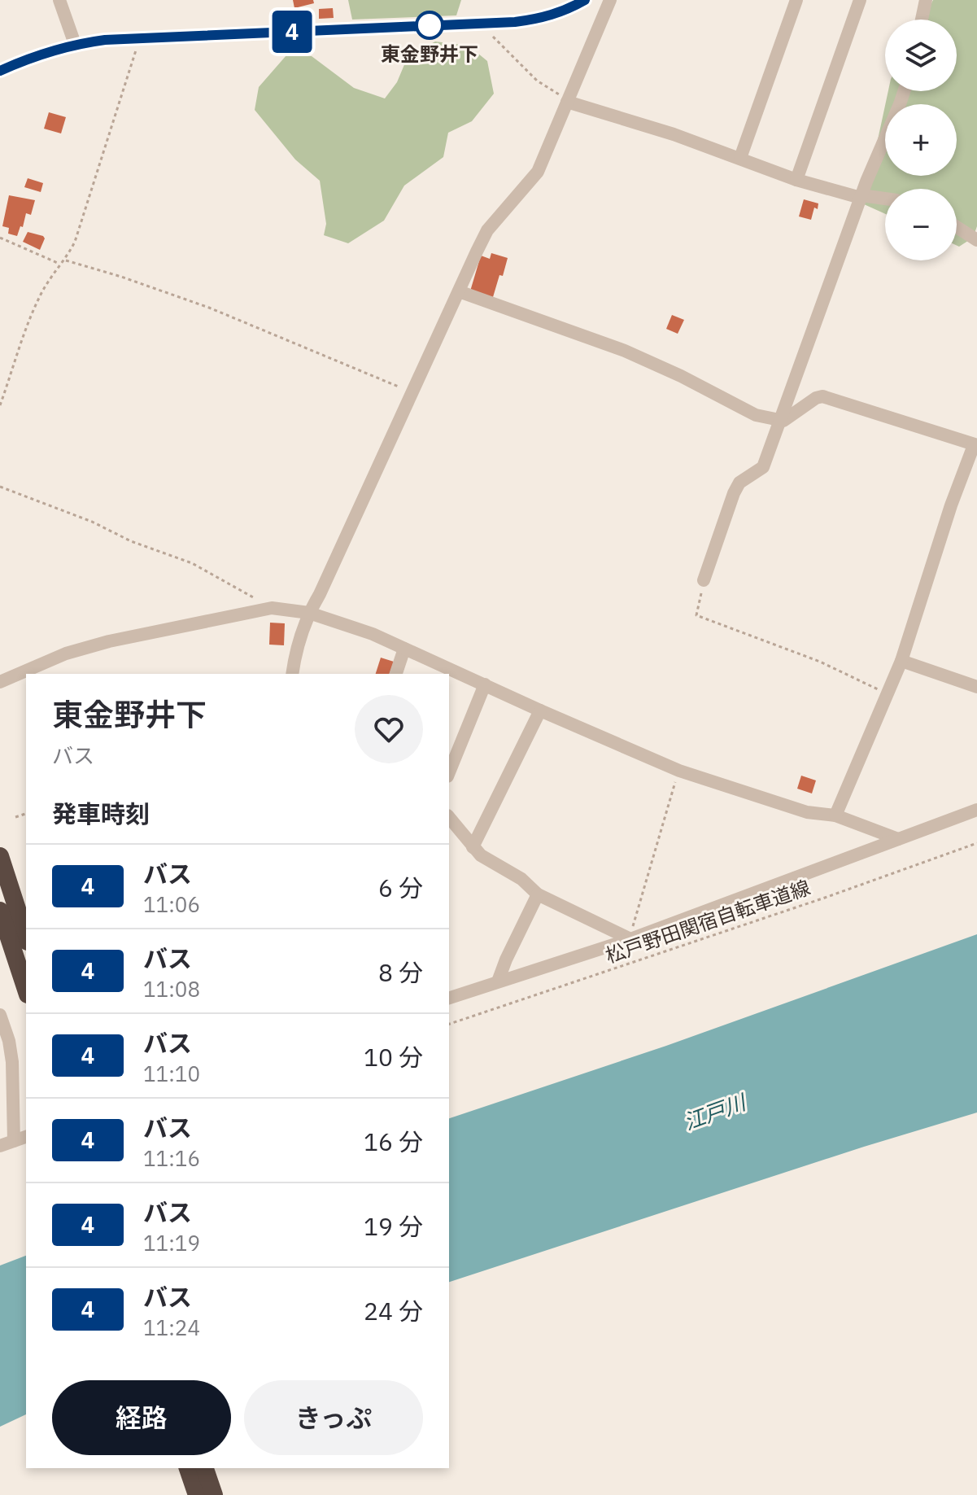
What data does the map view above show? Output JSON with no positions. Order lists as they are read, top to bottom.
{
  "streets": {
    "path": ["松戸野田関宿自転車道線"]
  },
  "water": ["江戸川"],
  "places": ["東金野井下"],
  "lines": ["bus line 4"],
  "page": {
    "on_map": "4",
    "map_buttons": ["+", "−"],
    "heading": [
      ["東金野井下", "バス"],
      "発車時刻"
    ],
    "list": [
      {
        "mark": "4",
        "name": "バス",
        "note": "11:06",
        "value": "6 分"
      },
      {
        "mark": "4",
        "name": "バス",
        "note": "11:08",
        "value": "8 分"
      },
      {
        "mark": "4",
        "name": "バス",
        "note": "11:10",
        "value": "10 分"
      },
      {
        "mark": "4",
        "name": "バス",
        "note": "11:16",
        "value": "16 分"
      },
      {
        "mark": "4",
        "name": "バス",
        "note": "11:19",
        "value": "19 分"
      },
      {
        "mark": "4",
        "name": "バス",
        "note": "11:24",
        "value": "24 分"
      }
    ],
    "buttons": ["経路", "きっぷ"]
  }
}
